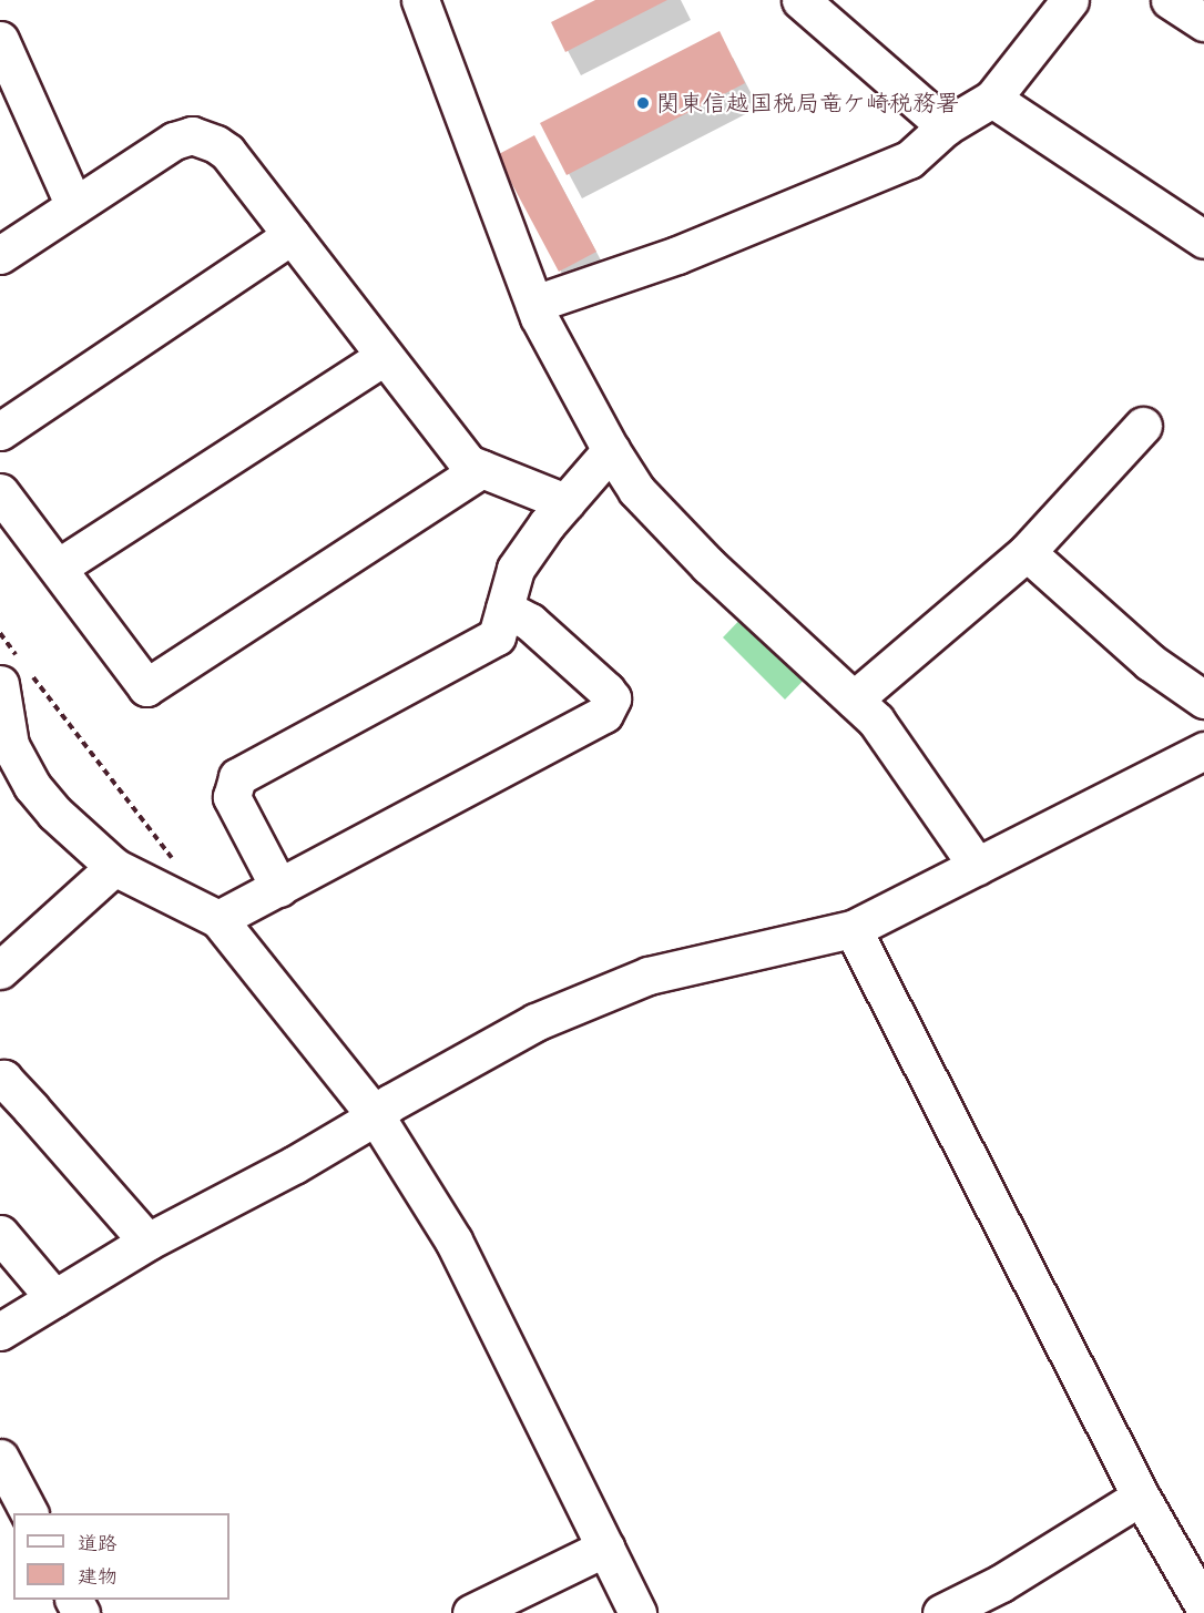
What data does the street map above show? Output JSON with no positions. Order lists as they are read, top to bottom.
{
  "places": ["関東信越国税局竜ケ崎税務署"],
  "legend": ["道路", "建物"]
}
